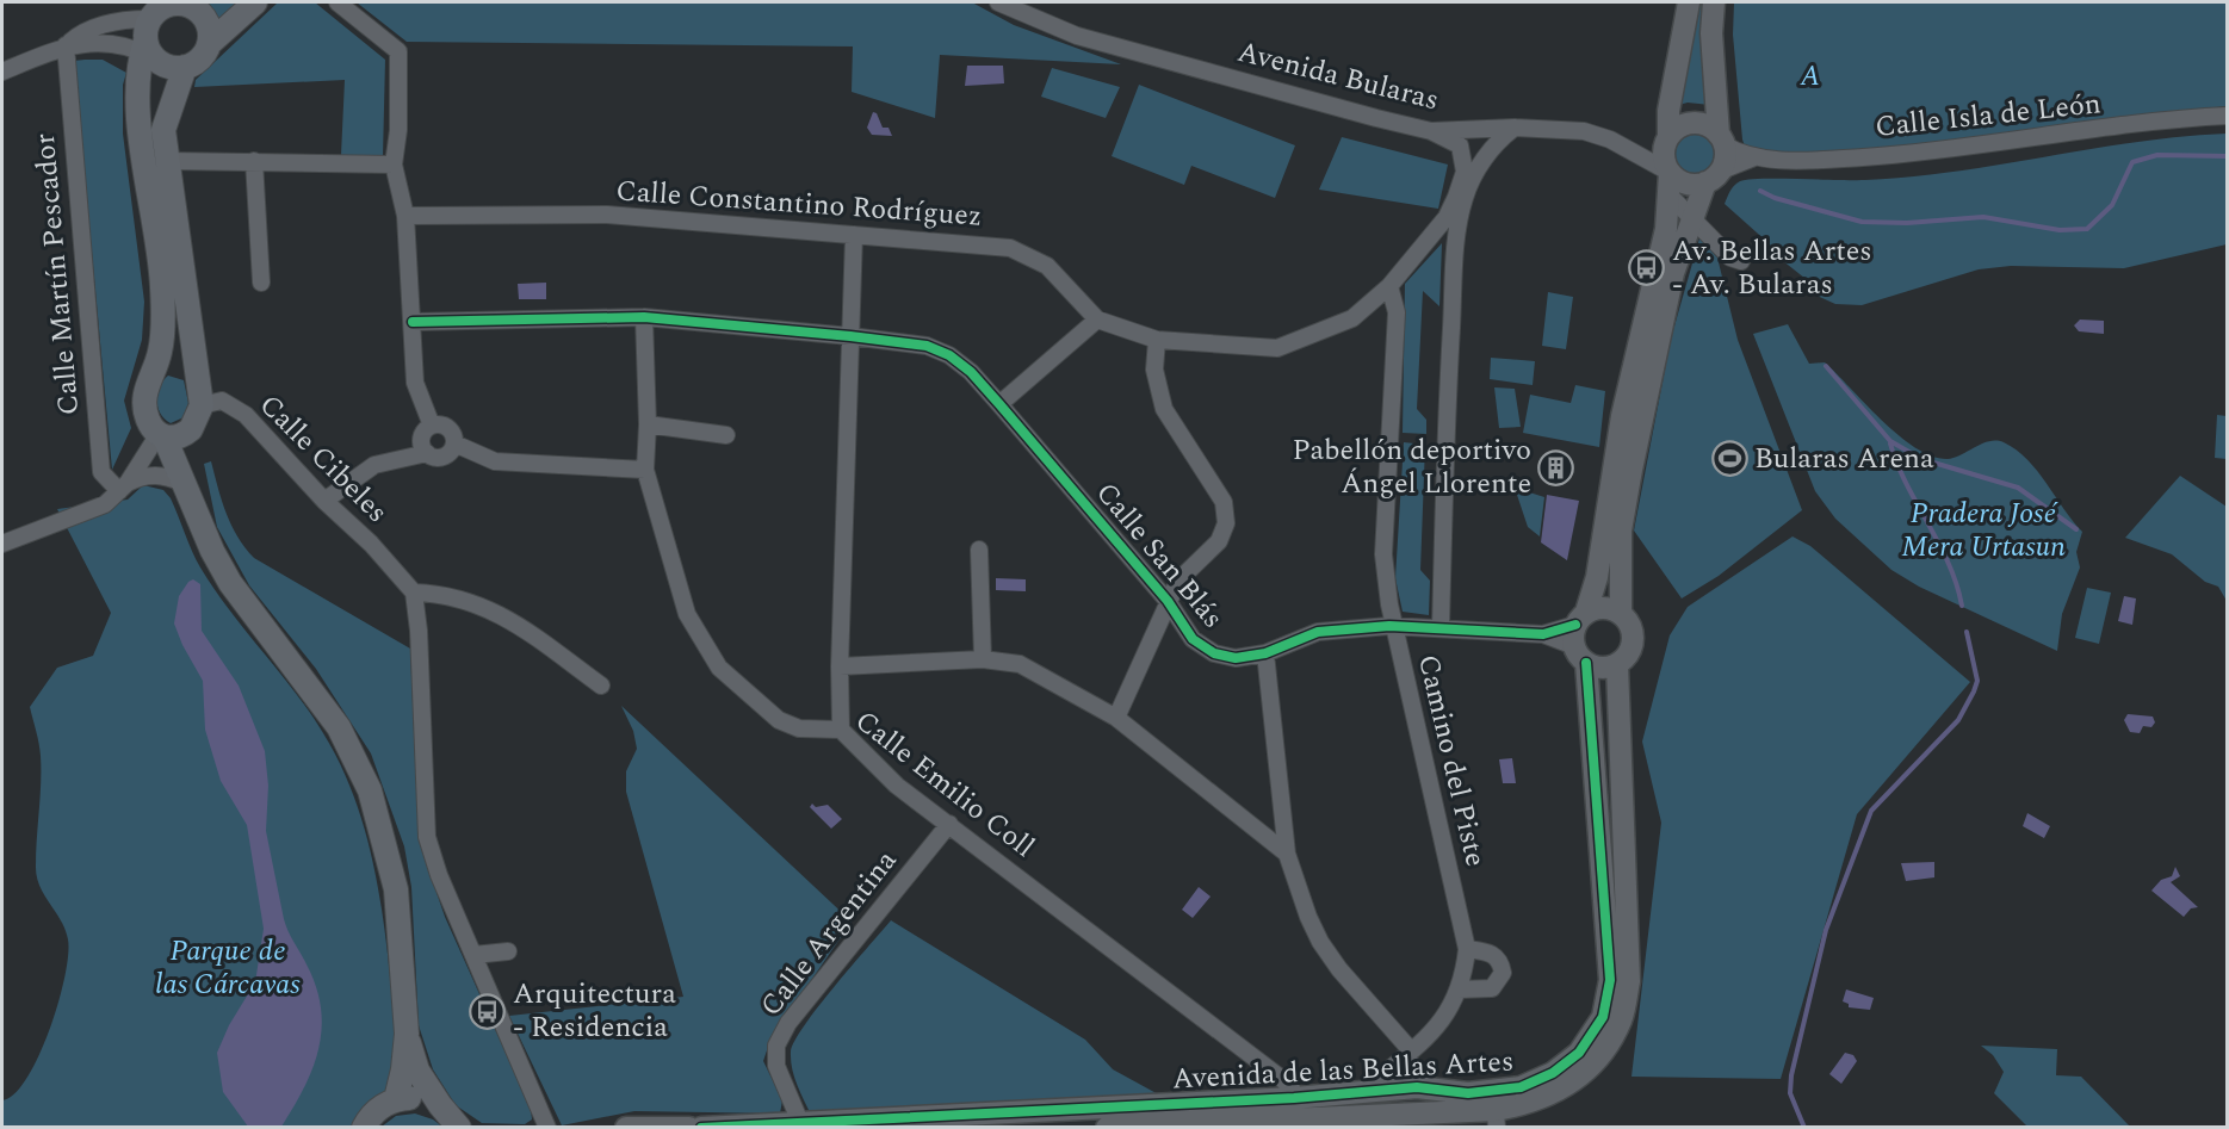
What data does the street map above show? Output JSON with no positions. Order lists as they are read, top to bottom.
{
  "streets": {
    "street": [
      "Avenida Bularas",
      "Calle Isla de León",
      "Calle Constantino Rodríguez",
      "Calle Martín Pescador",
      "Calle Cibeles",
      "Calle San Blás",
      "Camino del Piste",
      "Calle Emilio Coll",
      "Calle Argentina",
      "Avenida de las Bellas Artes"
    ]
  },
  "crossings": [
    ["Avenida Bularas", "Calle Isla de León"],
    ["Avenida Bularas", "Camino del Piste"],
    ["Avenida Bularas", "Avenida de las Bellas Artes"],
    ["Calle Isla de León", "Avenida de las Bellas Artes"],
    ["Calle Constantino Rodríguez", "Camino del Piste"],
    ["Calle San Blás", "Camino del Piste"],
    ["Calle San Blás", "Calle Emilio Coll"],
    ["Calle San Blás", "Avenida de las Bellas Artes"],
    ["Camino del Piste", "Avenida de las Bellas Artes"],
    ["Calle Emilio Coll", "Calle Argentina"],
    ["Calle Emilio Coll", "Avenida de las Bellas Artes"],
    ["Calle Argentina", "Avenida de las Bellas Artes"]
  ],
  "parks": ["A", "Pradera José Mera Urtasun", "Parque de las Cárcavas"],
  "places": {
    "bus stop": ["Av. Bellas Artes - Av. Bularas", "Arquitectura - Residencia"],
    "sports": ["Bularas Arena"],
    "building": ["Pabellón deportivo Ángel Llorente"]
  }
}
